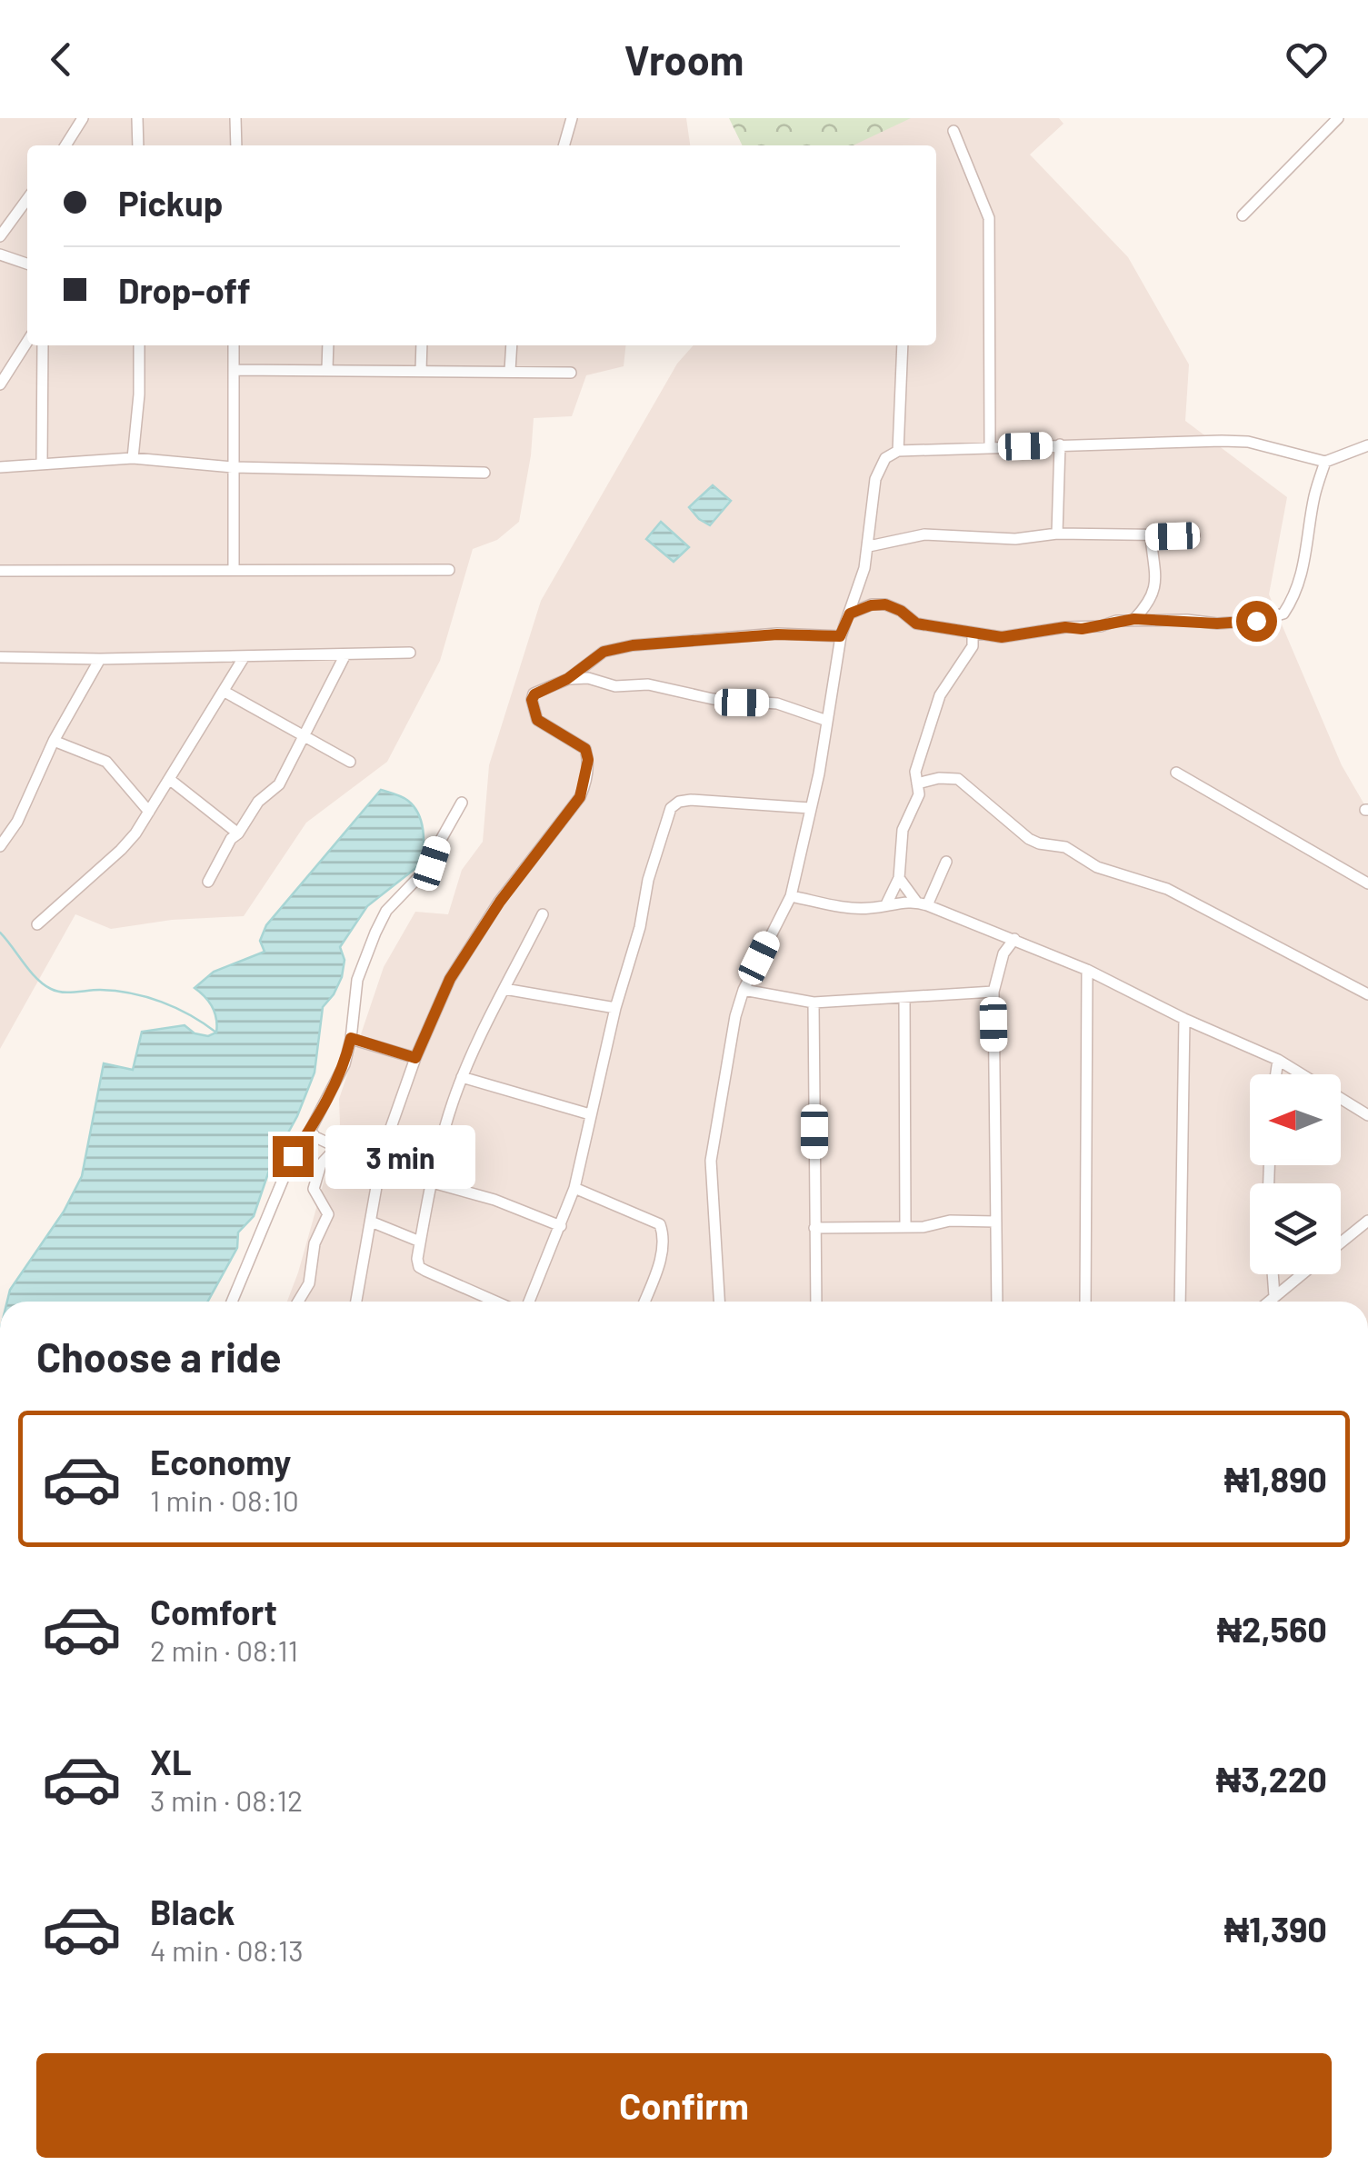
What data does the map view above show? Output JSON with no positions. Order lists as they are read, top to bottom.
{
  "north": "left",
  "page": {
    "header": "Vroom",
    "banner": ["Pickup", "Drop-off"],
    "bubble": "3 min",
    "heading": "Choose a ride",
    "list": [
      {
        "name": "Economy",
        "note": "1 min · 08:10",
        "value": "₦1,890"
      },
      {
        "name": "Comfort",
        "note": "2 min · 08:11",
        "value": "₦2,560"
      },
      {
        "name": "XL",
        "note": "3 min · 08:12",
        "value": "₦3,220"
      },
      {
        "name": "Black",
        "note": "4 min · 08:13",
        "value": "₦1,390"
      }
    ],
    "buttons": "Confirm"
  }
}
